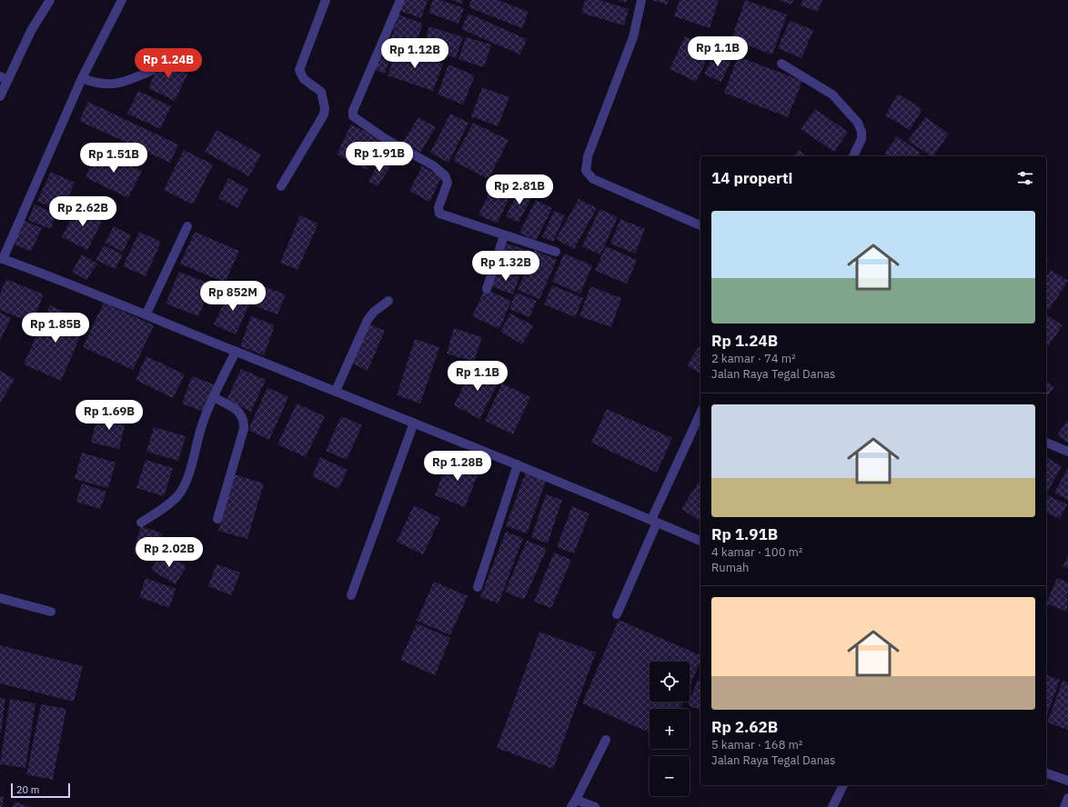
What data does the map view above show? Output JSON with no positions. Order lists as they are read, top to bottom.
{
  "scale_bar": "20 m",
  "page": {
    "price": [
      "Rp 1.1B",
      "Rp 1.12B",
      "Rp 1.24B",
      "Rp 1.91B",
      "Rp 1.51B",
      "Rp 2.81B",
      "Rp 2.62B",
      "Rp 1.32B",
      "Rp 852M",
      "Rp 1.85B",
      "Rp 1.1B",
      "Rp 1.69B",
      "Rp 1.28B",
      "Rp 2.02B"
    ],
    "heading": "14 properti",
    "list": [
      {
        "name": "Rp 1.24B",
        "note": "2 kamar · 74 m² · Jalan Raya Tegal Danas"
      },
      {
        "name": "Rp 1.91B",
        "note": "4 kamar · 100 m² · Rumah"
      },
      {
        "name": "Rp 2.62B",
        "note": "5 kamar · 168 m² · Jalan Raya Tegal Danas"
      }
    ],
    "map_buttons": ["+", "−"],
    "scale": "20 m"
  }
}
